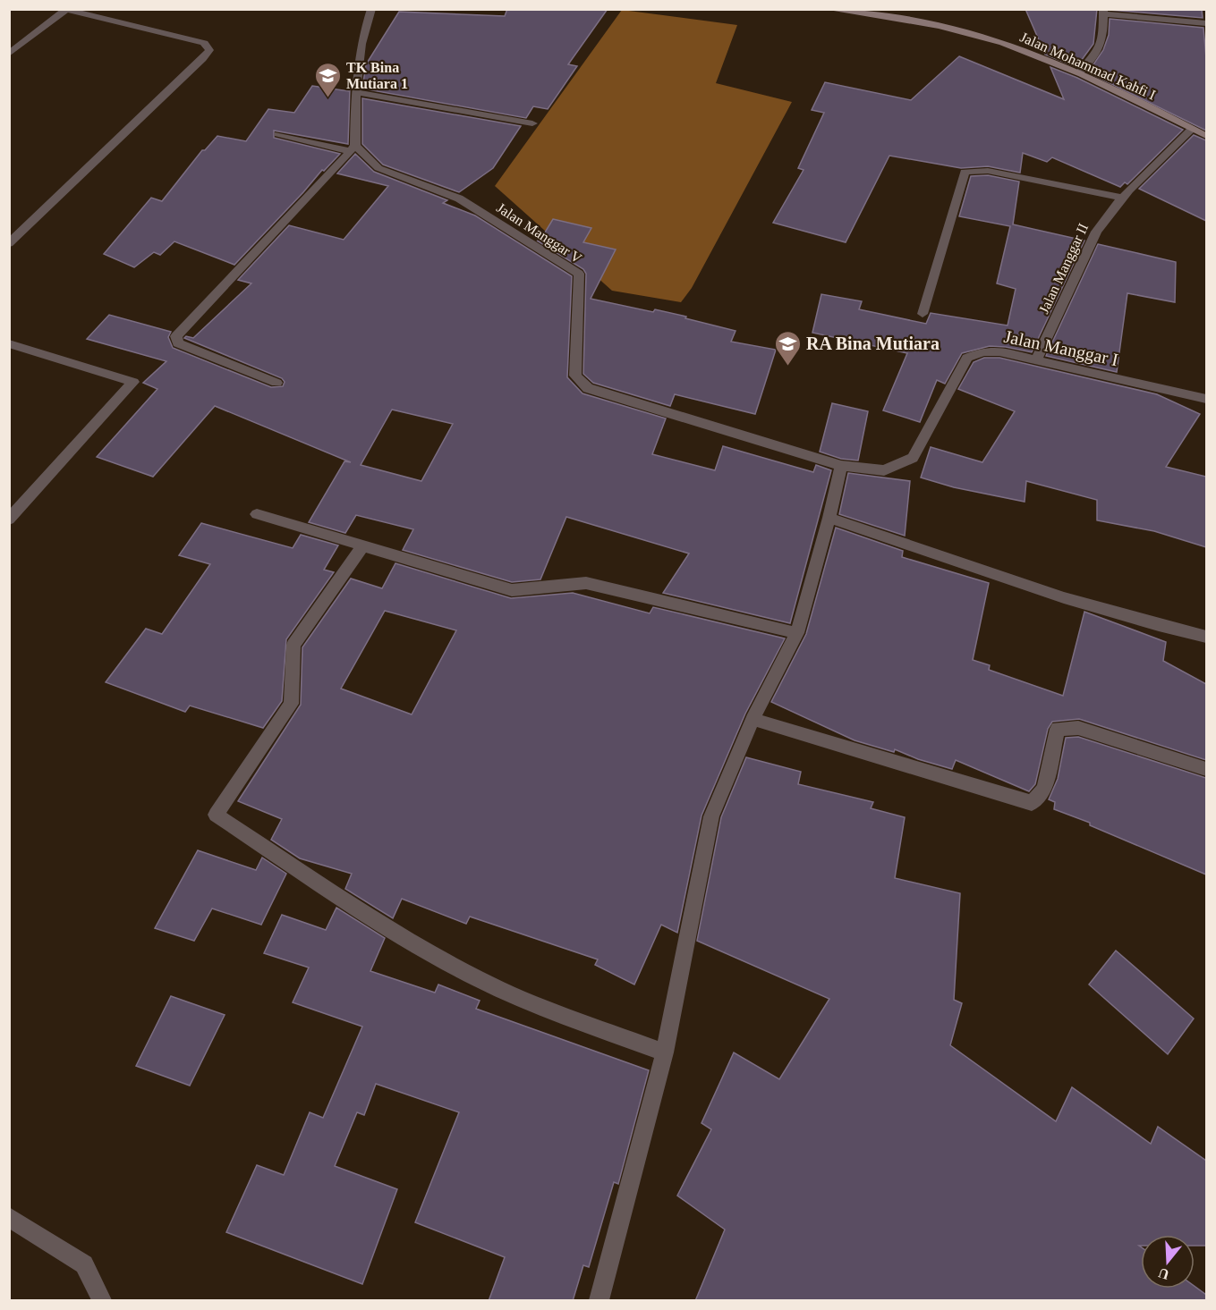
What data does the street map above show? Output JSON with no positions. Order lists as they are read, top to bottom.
{
  "streets": {
    "main road": ["Jalan Mohammad Kahfi I"],
    "street": ["Jalan Manggar V", "Jalan Manggar II", "Jalan Manggar I"]
  },
  "crossings": [
    ["Jalan Mohammad Kahfi I", "Jalan Manggar II"],
    ["Jalan Manggar V", "Jalan Manggar I"],
    ["Jalan Manggar II", "Jalan Manggar I"]
  ],
  "places": {
    "school or university": ["TK Bina Mutiara 1", "RA Bina Mutiara"]
  },
  "north": "bottom"
}
